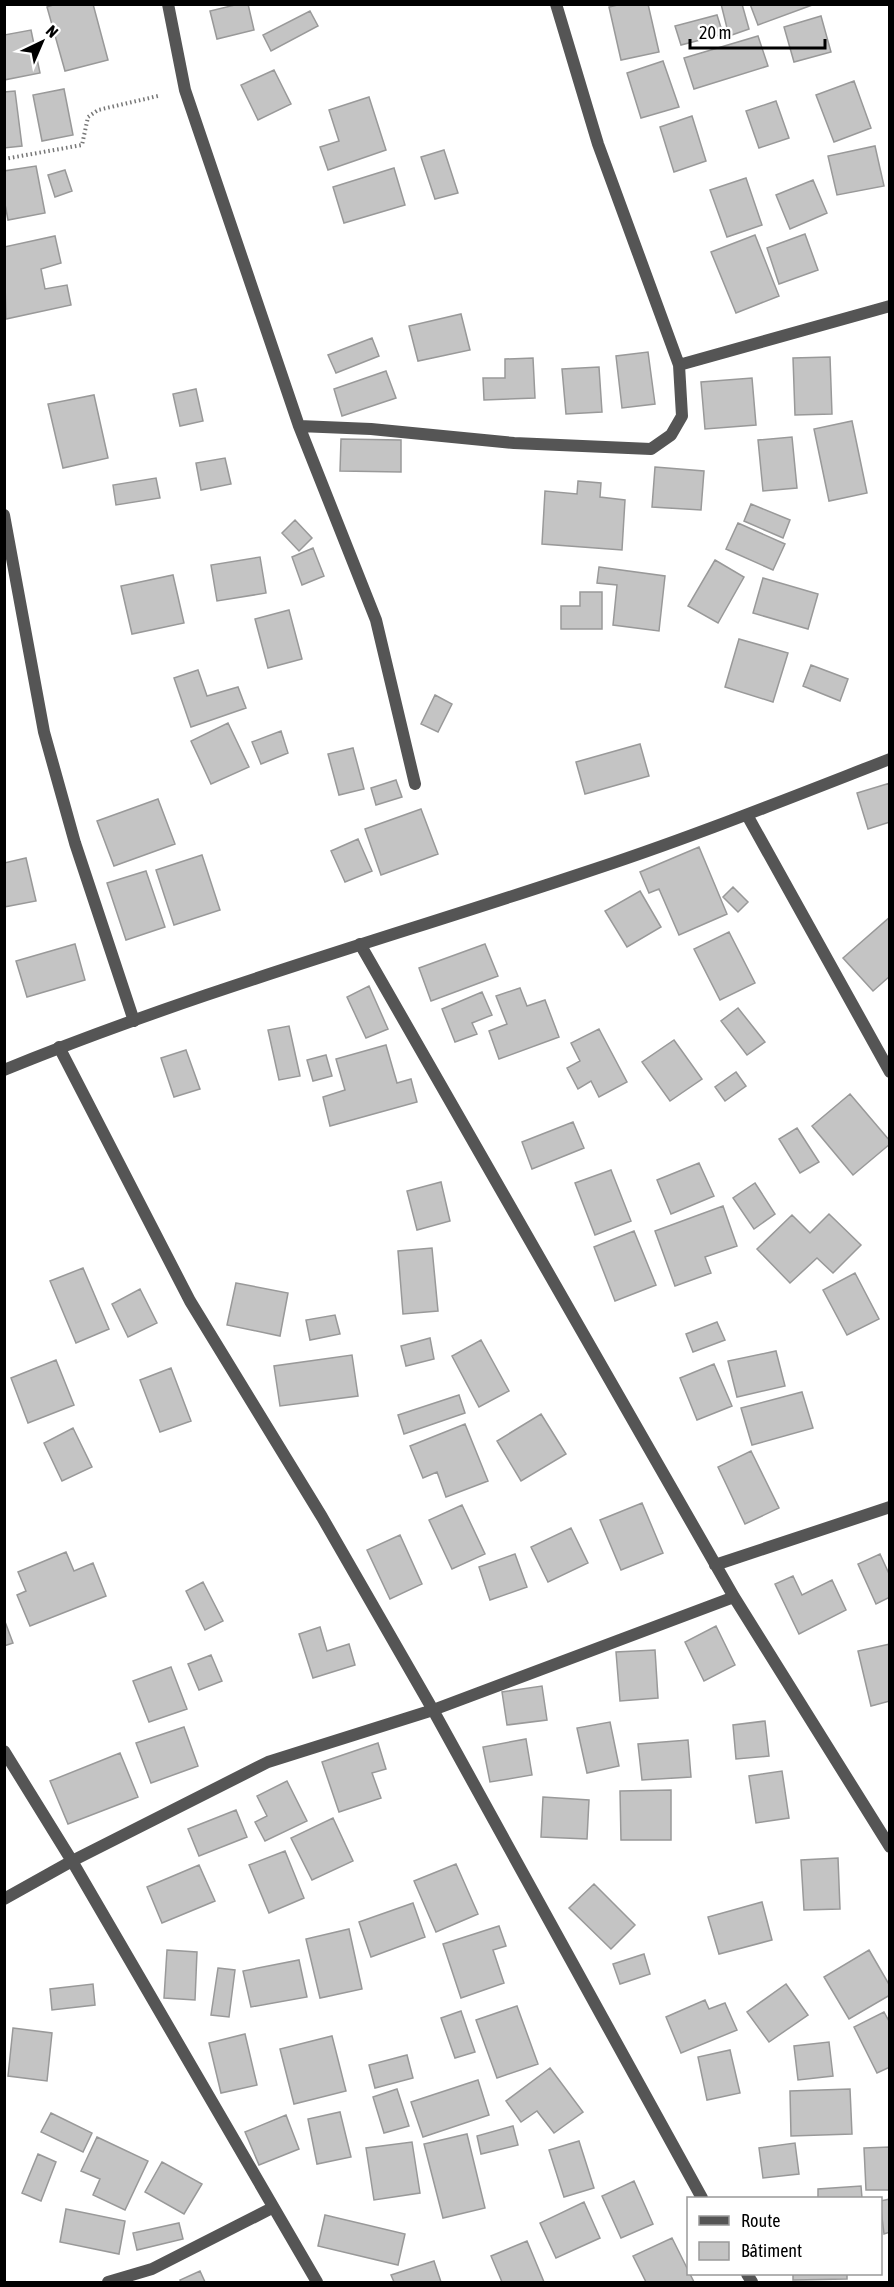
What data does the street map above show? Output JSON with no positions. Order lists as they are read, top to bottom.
{
  "legend": ["Route", "Bâtiment"],
  "scale_bar": "20 m",
  "north": "top right"
}
